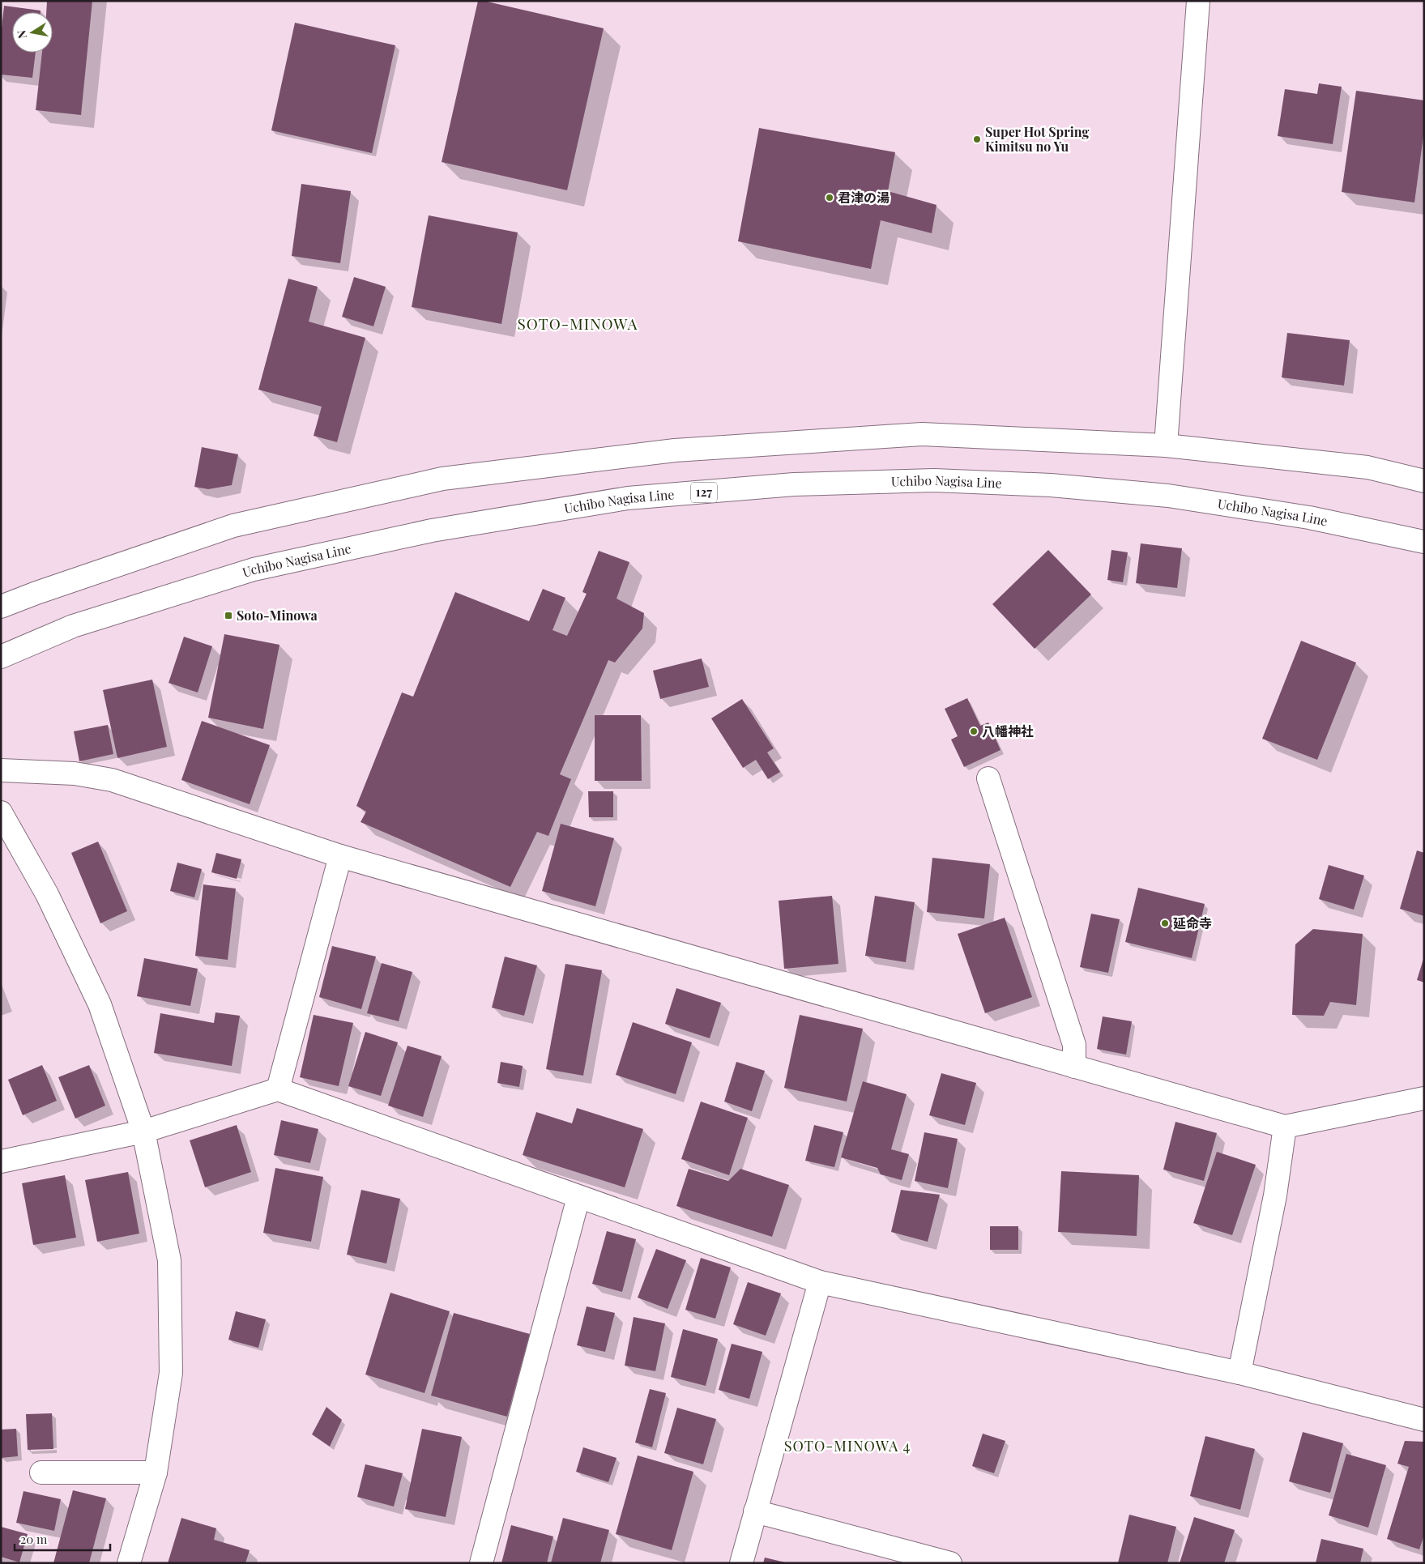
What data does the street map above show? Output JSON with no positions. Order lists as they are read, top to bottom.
{
  "streets": {
    "main road": ["Uchibo Nagisa Line", "127"]
  },
  "districts": ["SOTO-MINOWA", "SOTO-MINOWA 4"],
  "places": {
    "other": [
      "Super Hot Spring Kimitsu no Yu",
      "君津の湯",
      "八幡神社",
      "延命寺"
    ],
    "transit": ["Soto-Minowa"]
  },
  "scale_bar": "20 m",
  "north": "left"
}
